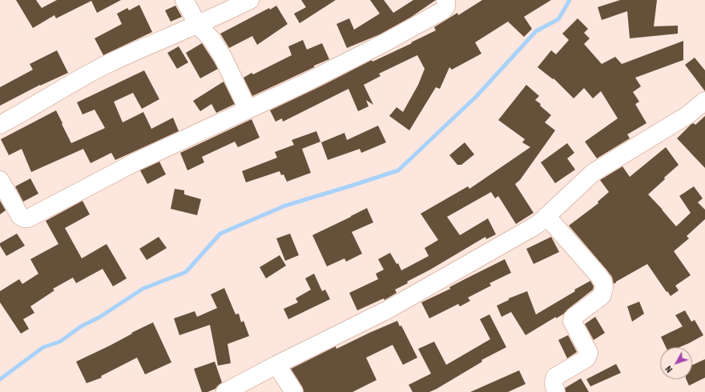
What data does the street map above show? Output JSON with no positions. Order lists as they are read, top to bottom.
{
  "north": "bottom left"
}
